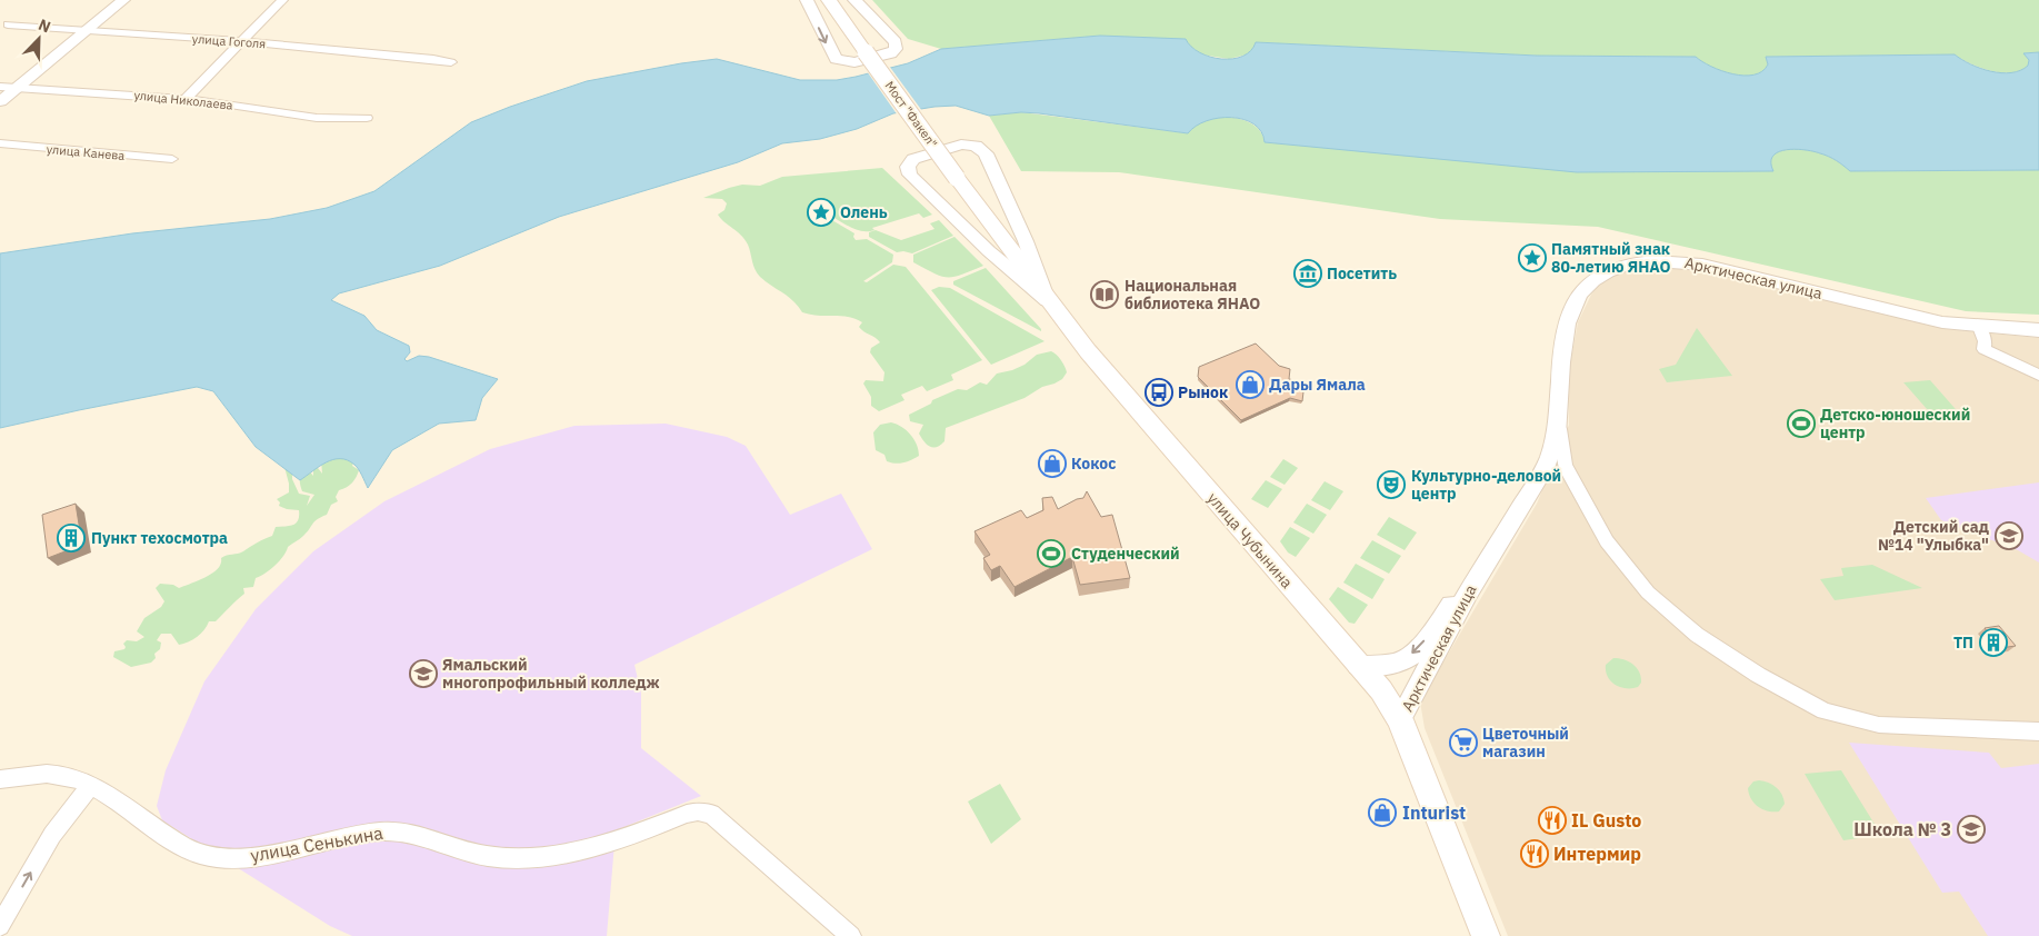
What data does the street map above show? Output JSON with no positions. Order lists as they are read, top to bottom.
{
  "streets": {
    "main road": ["Мост \"Факел\"", "улица Чубынина"],
    "street": [
      "улица Гоголя",
      "улица Николаева",
      "улица Канева",
      "Арктическая улица",
      "улица Сенькина"
    ]
  },
  "crossings": [
    ["Мост \"Факел\"", "улица Чубынина"],
    ["Арктическая улица", "улица Чубынина"]
  ],
  "places": {
    "place": ["Олень", "Памятный знак 80-летию ЯНАО"],
    "museum": ["Посетить"],
    "library": ["Национальная библиотека ЯНАО"],
    "shop": ["Дары Ямала", "Кокос", "Inturist"],
    "bus stop": ["Рынок"],
    "sports": ["Детско-юношеский центр", "Студенческий"],
    "theatre": ["Культурно-деловой центр"],
    "school or university": ["Детский сад №14 \"Улыбка\"", "Ямальский многопрофильный колледж", "Школа № 3"],
    "building": ["Пункт техосмотра", "ТП"],
    "supermarket": ["Цветочный магазин"],
    "restaurant": ["IL Gusto", "Интермир"]
  },
  "north": "top right"
}
